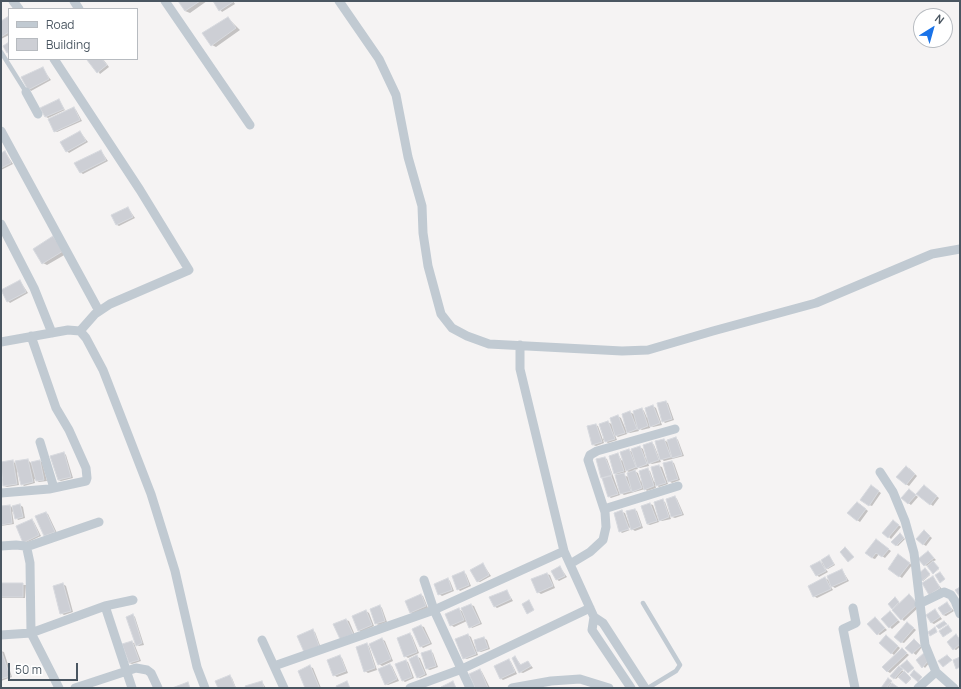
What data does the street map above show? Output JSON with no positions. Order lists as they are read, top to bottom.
{
  "legend": ["Road", "Building"],
  "scale_bar": "50 m",
  "north": "top right"
}
